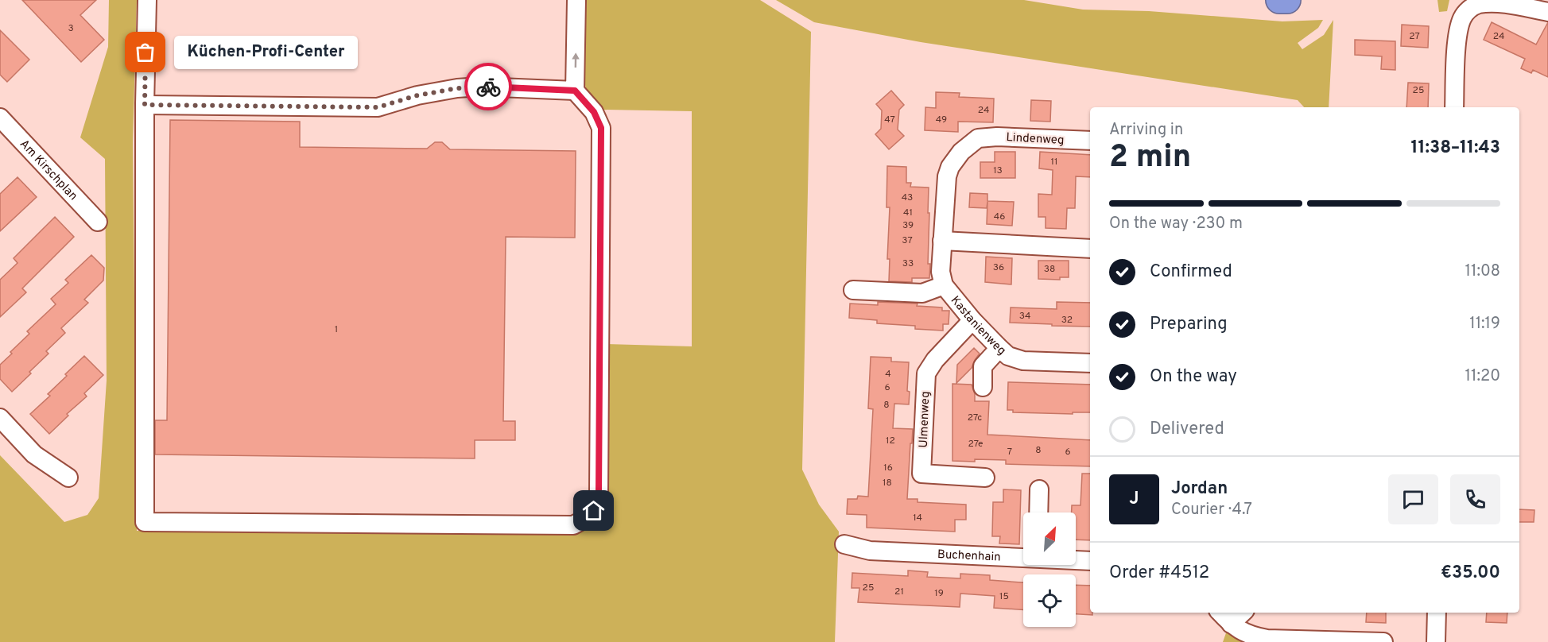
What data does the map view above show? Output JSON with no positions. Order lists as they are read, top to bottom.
{
  "streets": {
    "street": [
      "Lindenweg",
      "Am Kirschplan",
      "Kastanienweg",
      "Ulmenweg",
      "Buchenhain"
    ]
  },
  "crossings": [
    ["Lindenweg", "Kastanienweg"],
    ["Kastanienweg", "Ulmenweg"]
  ],
  "places": ["Küchen-Profi-Center"],
  "house_numbers": [
    "3",
    "27",
    "24",
    "25",
    "24",
    "47",
    "49",
    "11",
    "13",
    "43",
    "41",
    "46",
    "39",
    "37",
    "33",
    "36",
    "38",
    "34",
    "32",
    "1",
    "4",
    "6",
    "8",
    "27c",
    "12",
    "27e",
    "8",
    "7",
    "6",
    "16",
    "18",
    "14",
    "25",
    "21",
    "19",
    "15"
  ],
  "north": "top right",
  "page": {
    "bubble": "Küchen-Profi-Center",
    "heading": ["2 min", "Arriving in", "11:38–11:43"],
    "panel": [
      "Jordan",
      "Courier · 4.7",
      "Order #4512",
      "€35.00"
    ],
    "bar": "On the way · 230 m",
    "list": [
      ["Confirmed", "11:08"],
      ["Preparing", "11:19"],
      ["On the way", "11:20"],
      "Delivered"
    ],
    "round": "J"
  }
}
